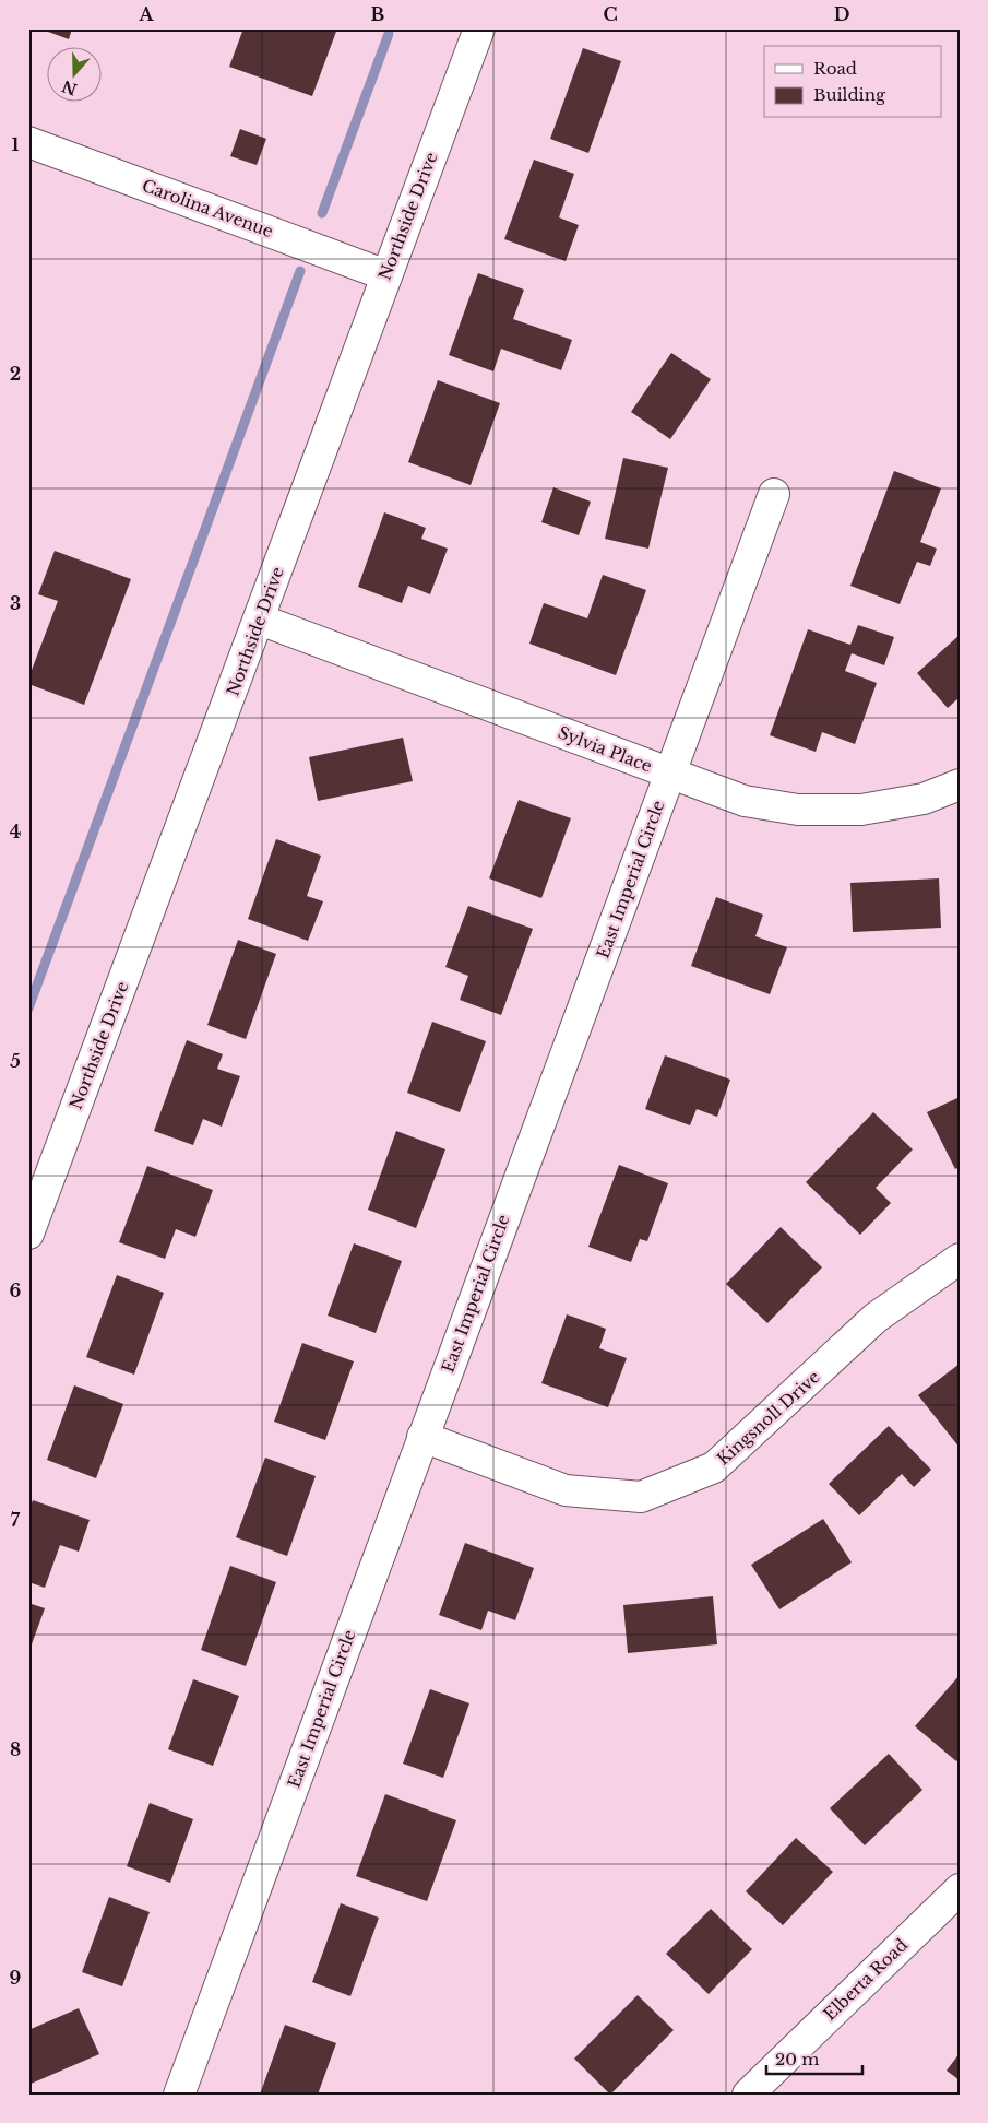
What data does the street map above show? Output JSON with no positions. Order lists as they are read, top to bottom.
{
  "streets": {
    "street": [
      "Carolina Avenue",
      "Northside Drive",
      "Sylvia Place",
      "East Imperial Circle",
      "Kingsnoll Drive",
      "Elberta Road"
    ]
  },
  "crossings": [
    ["Carolina Avenue", "Northside Drive"],
    ["Northside Drive", "Sylvia Place"],
    ["Sylvia Place", "East Imperial Circle"],
    ["East Imperial Circle", "Kingsnoll Drive"]
  ],
  "legend": ["Road", "Building"],
  "scale_bar": "20 m",
  "north": "bottom",
  "grid": {
    "columns": [
      "A",
      "B",
      "C",
      "D"
    ],
    "rows": [
      "1",
      "2",
      "3",
      "4",
      "5",
      "6",
      "7",
      "8",
      "9"
    ]
  }
}
